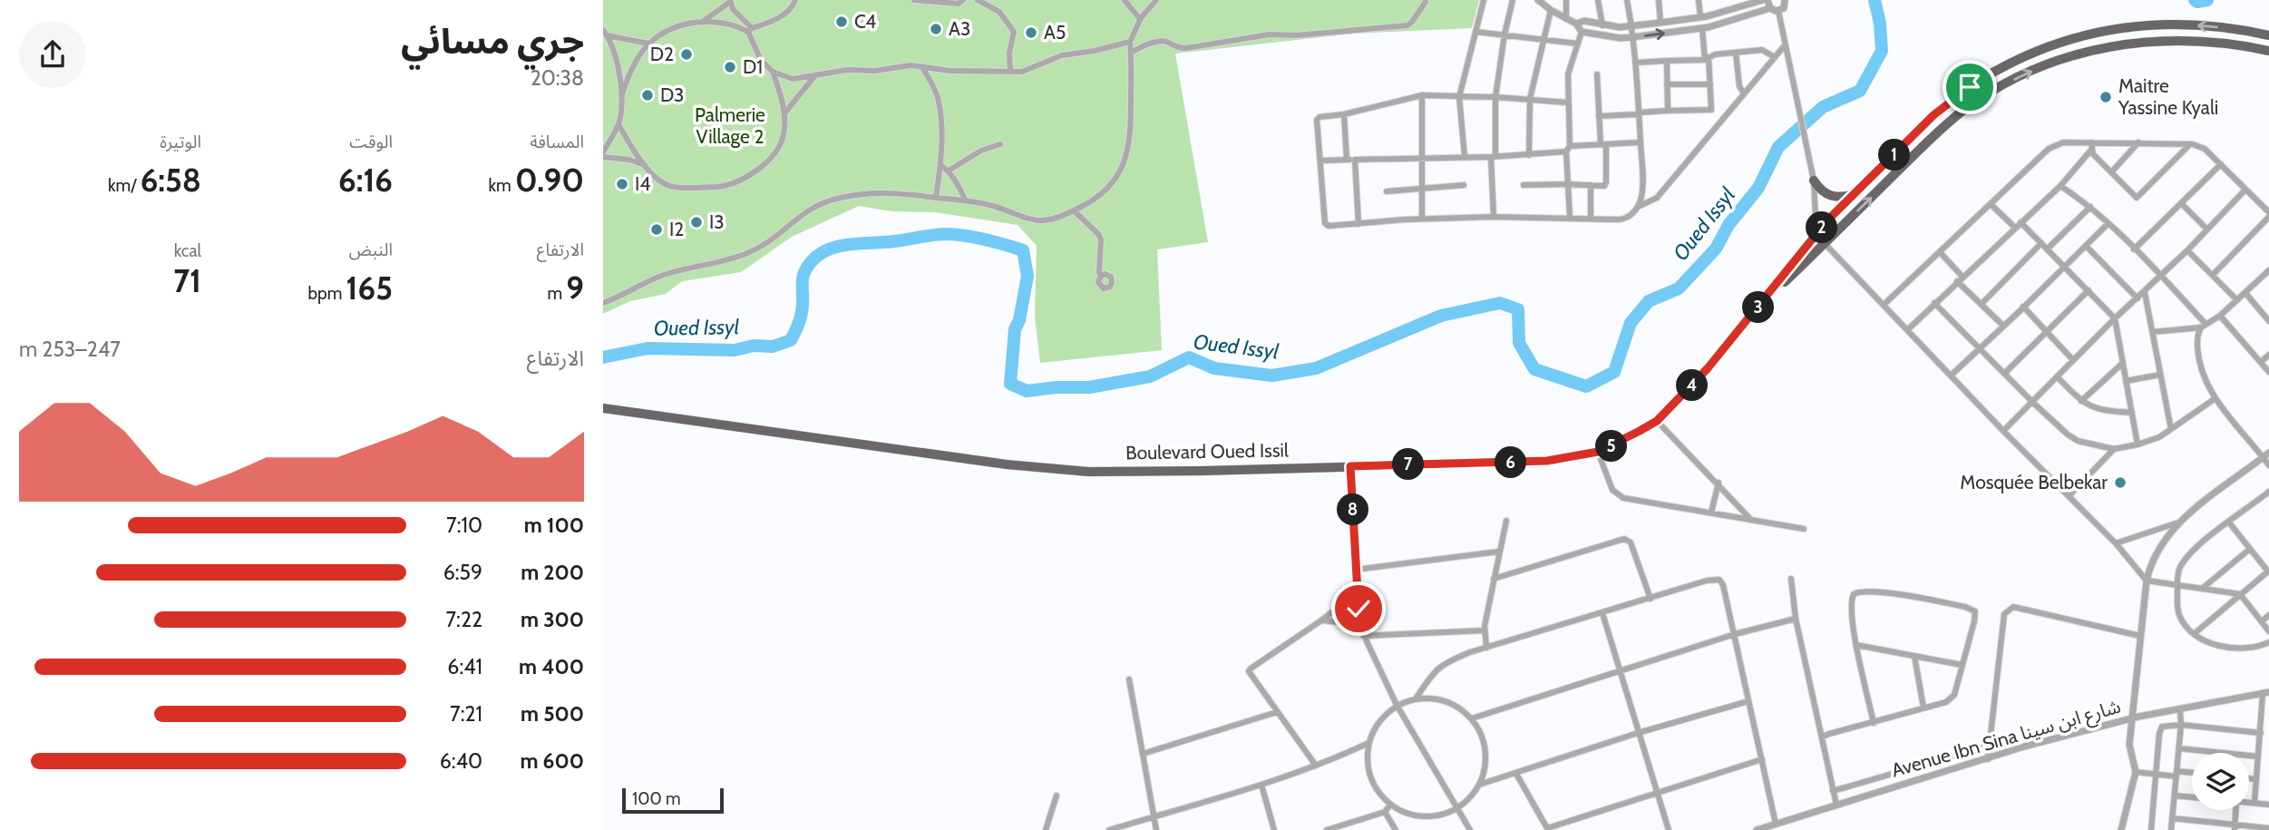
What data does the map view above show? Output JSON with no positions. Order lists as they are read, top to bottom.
{
  "streets": {
    "main road": ["Boulevard Oued Issil"],
    "street": ["Avenue Ibn Sina شارع ابن سينا"]
  },
  "water": ["Oued Issyl"],
  "parks": ["Palmerie Village 2"],
  "places": [
    "C4",
    "A3",
    "A5",
    "D2",
    "D1",
    "D3",
    "Maitre Yassine Kyali",
    "I4",
    "I3",
    "I2",
    "Mosquée Belbekar"
  ],
  "scale_bar": "100 m",
  "page": {
    "heading": ["جري مسائي", "20:38"],
    "stats": [
      ["المسافة", "0.90 km"],
      ["الوقت", "6:16"],
      ["الوتيرة", "6:58 /km"],
      ["الارتفاع", "9 m"],
      ["النبض", "165 bpm"],
      ["kcal", "71"]
    ],
    "pins": [
      "1",
      "2",
      "3",
      "4",
      "5",
      "6",
      "7",
      "8"
    ],
    "chart": ["الارتفاع", "247–253 m"],
    "list": [
      {
        "name": "100 m",
        "note": "7:10"
      },
      {
        "name": "200 m",
        "note": "6:59"
      },
      {
        "name": "300 m",
        "note": "7:22"
      },
      {
        "name": "400 m",
        "note": "6:41"
      },
      {
        "name": "500 m",
        "note": "7:21"
      },
      {
        "name": "600 m",
        "note": "6:40"
      }
    ],
    "scale": "100 m"
  }
}
